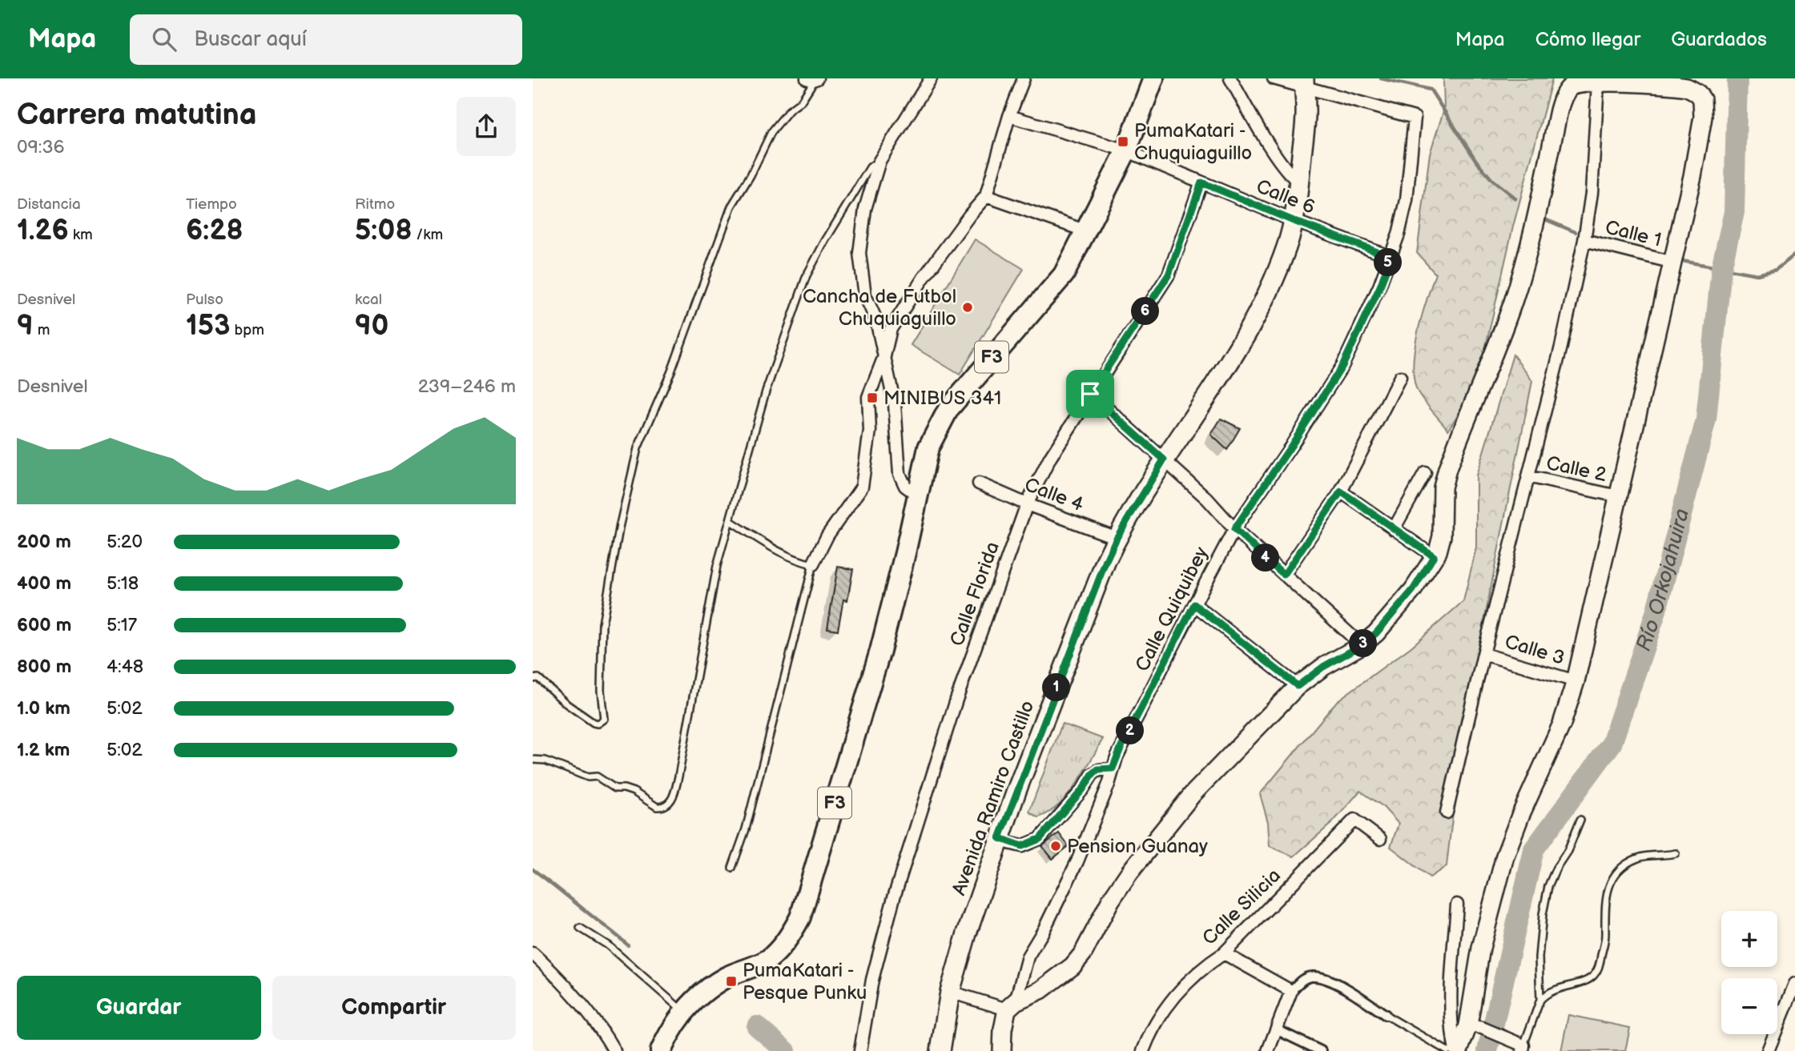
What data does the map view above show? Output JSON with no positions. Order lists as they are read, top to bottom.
{
  "streets": {
    "highway": ["F3"],
    "main road": ["Avenida Ramiro Castillo"],
    "street": [
      "Calle 6",
      "Calle 1",
      "Calle 2",
      "Calle 4",
      "Calle Florida",
      "Calle Quiquibey",
      "Calle 3",
      "Calle Silicia"
    ]
  },
  "crossings": [
    ["Calle 6", "F3"],
    ["Calle 6", "Calle Florida"],
    ["Calle 6", "Calle Quiquibey"],
    ["Calle 6", "Avenida Ramiro Castillo"],
    ["Calle 4", "Calle Florida"],
    ["Calle 4", "Avenida Ramiro Castillo"],
    ["Calle Quiquibey", "Avenida Ramiro Castillo"]
  ],
  "water": ["Río Orkojahuira"],
  "places": {
    "transit": ["PumaKatari - Chuquiaguillo", "MINIBUS 341", "PumaKatari - Pesque Punku"],
    "other": ["Cancha de Futbol Chuquiaguillo", "Pension Guanay"]
  },
  "page": {
    "header": "Mapa",
    "search": "Buscar aquí",
    "nav": ["Mapa", "Cómo llegar", "Guardados"],
    "heading": ["Carrera matutina", "09:36"],
    "stats": [
      ["Distancia", "1.26 km"],
      ["Tiempo", "6:28"],
      ["Ritmo", "5:08 /km"],
      ["Desnivel", "9 m"],
      ["Pulso", "153 bpm"],
      ["kcal", "90"]
    ],
    "pins": [
      "5",
      "6",
      "4",
      "3",
      "1",
      "2"
    ],
    "chart": ["Desnivel", "239–246 m"],
    "list": [
      {
        "name": "200 m",
        "note": "5:20"
      },
      {
        "name": "400 m",
        "note": "5:18"
      },
      {
        "name": "600 m",
        "note": "5:17"
      },
      {
        "name": "800 m",
        "note": "4:48"
      },
      {
        "name": "1.0 km",
        "note": "5:02"
      },
      {
        "name": "1.2 km",
        "note": "5:02"
      }
    ],
    "map_buttons": ["+", "−"],
    "buttons": ["Guardar", "Compartir"]
  }
}
